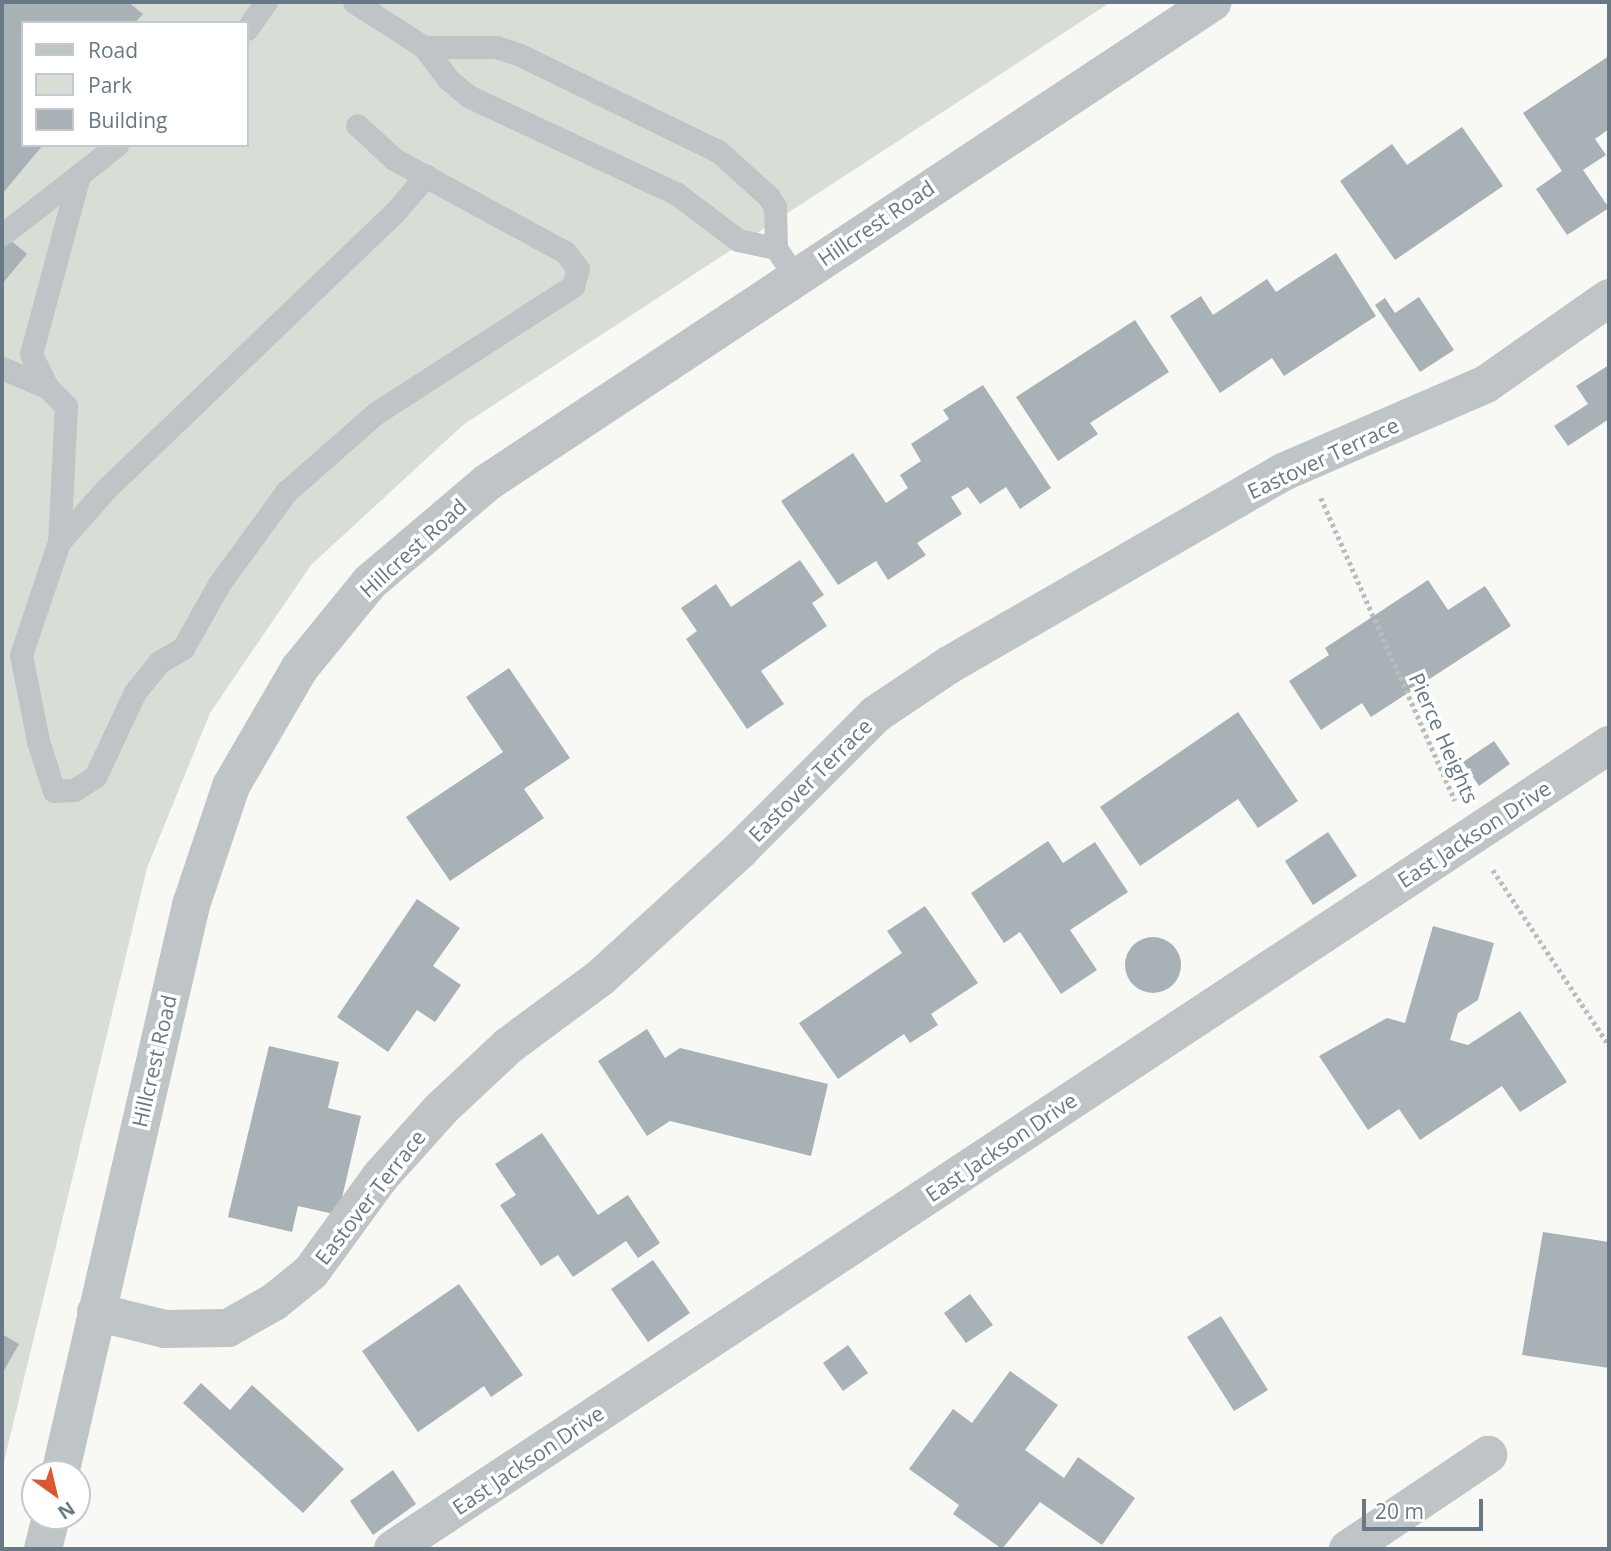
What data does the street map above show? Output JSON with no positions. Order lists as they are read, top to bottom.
{
  "streets": {
    "street": ["Hillcrest Road", "Eastover Terrace", "East Jackson Drive"],
    "path": ["Pierce Heights"]
  },
  "crossings": [
    ["Hillcrest Road", "Eastover Terrace"],
    ["Eastover Terrace", "Pierce Heights"],
    ["Pierce Heights", "East Jackson Drive"]
  ],
  "legend": ["Road", "Park", "Building"],
  "scale_bar": "20 m",
  "north": "bottom right"
}
